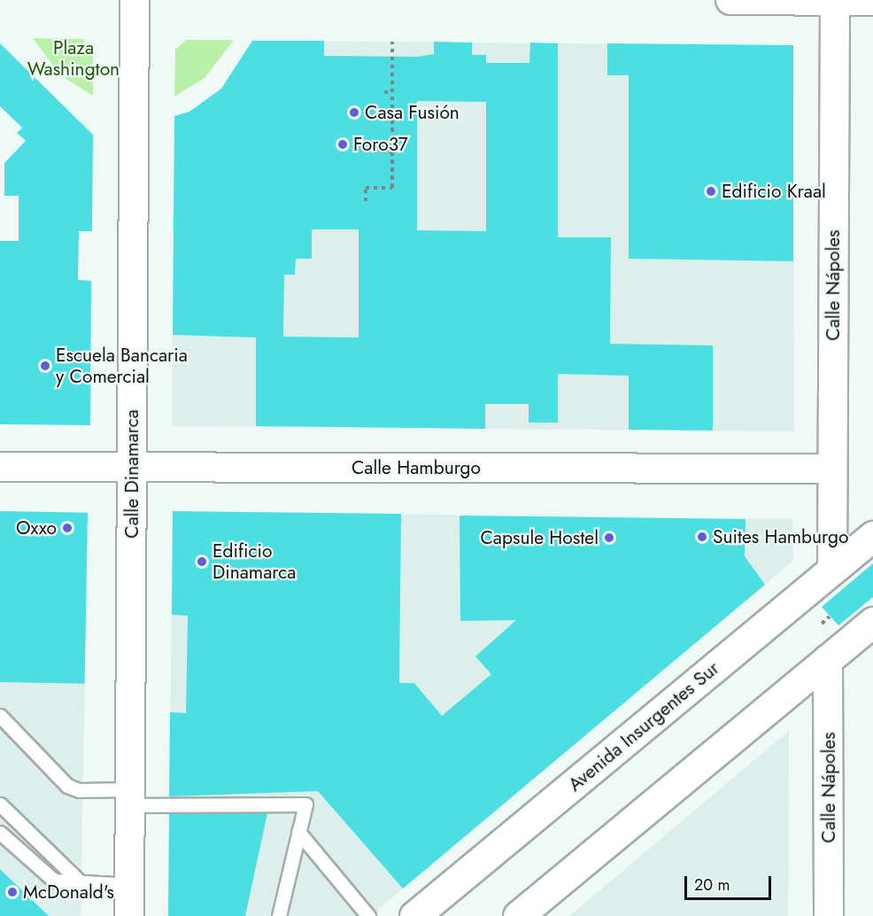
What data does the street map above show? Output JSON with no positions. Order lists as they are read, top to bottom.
{
  "streets": {
    "main road": ["Avenida Insurgentes Sur"],
    "street": ["Calle Nápoles", "Calle Hamburgo", "Calle Dinamarca"]
  },
  "crossings": [
    ["Calle Nápoles", "Calle Hamburgo"],
    ["Calle Nápoles", "Avenida Insurgentes Sur"],
    ["Calle Hamburgo", "Calle Dinamarca"]
  ],
  "parks": ["Plaza Washington"],
  "places": [
    "Casa Fusión",
    "Foro37",
    "Edificio Kraal",
    "Escuela Bancaria y Comercial",
    "Oxxo",
    "Suites Hamburgo",
    "Capsule Hostel",
    "Edificio Dinamarca",
    "McDonald's"
  ],
  "scale_bar": "20 m"
}
